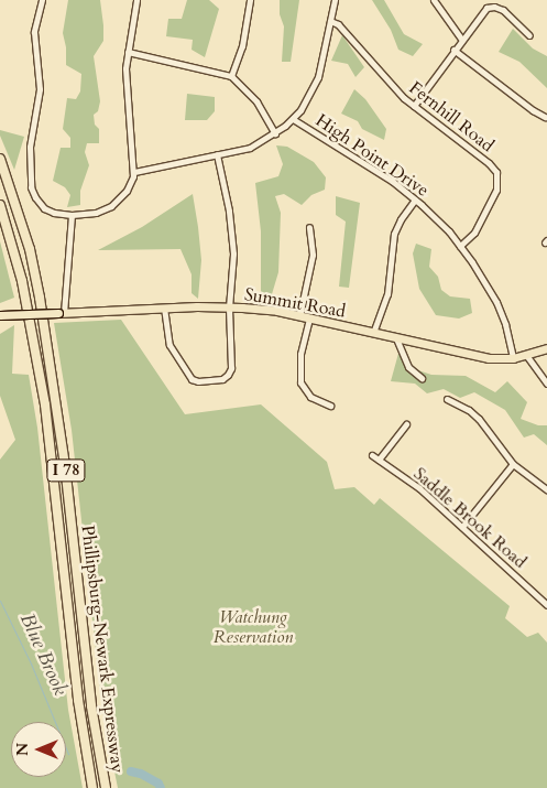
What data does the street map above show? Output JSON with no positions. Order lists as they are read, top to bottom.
{
  "streets": {
    "highway": ["I 78", "Phillipsburg-Newark Expressway"],
    "main road": ["Summit Road"],
    "street": ["Fernhill Road", "High Point Drive", "Saddle Brook Road"]
  },
  "crossings": [
    ["Fernhill Road", "High Point Drive"],
    ["High Point Drive", "Summit Road"]
  ],
  "water": ["Blue Brook"],
  "parks": ["Watchung Reservation"],
  "north": "left"
}
